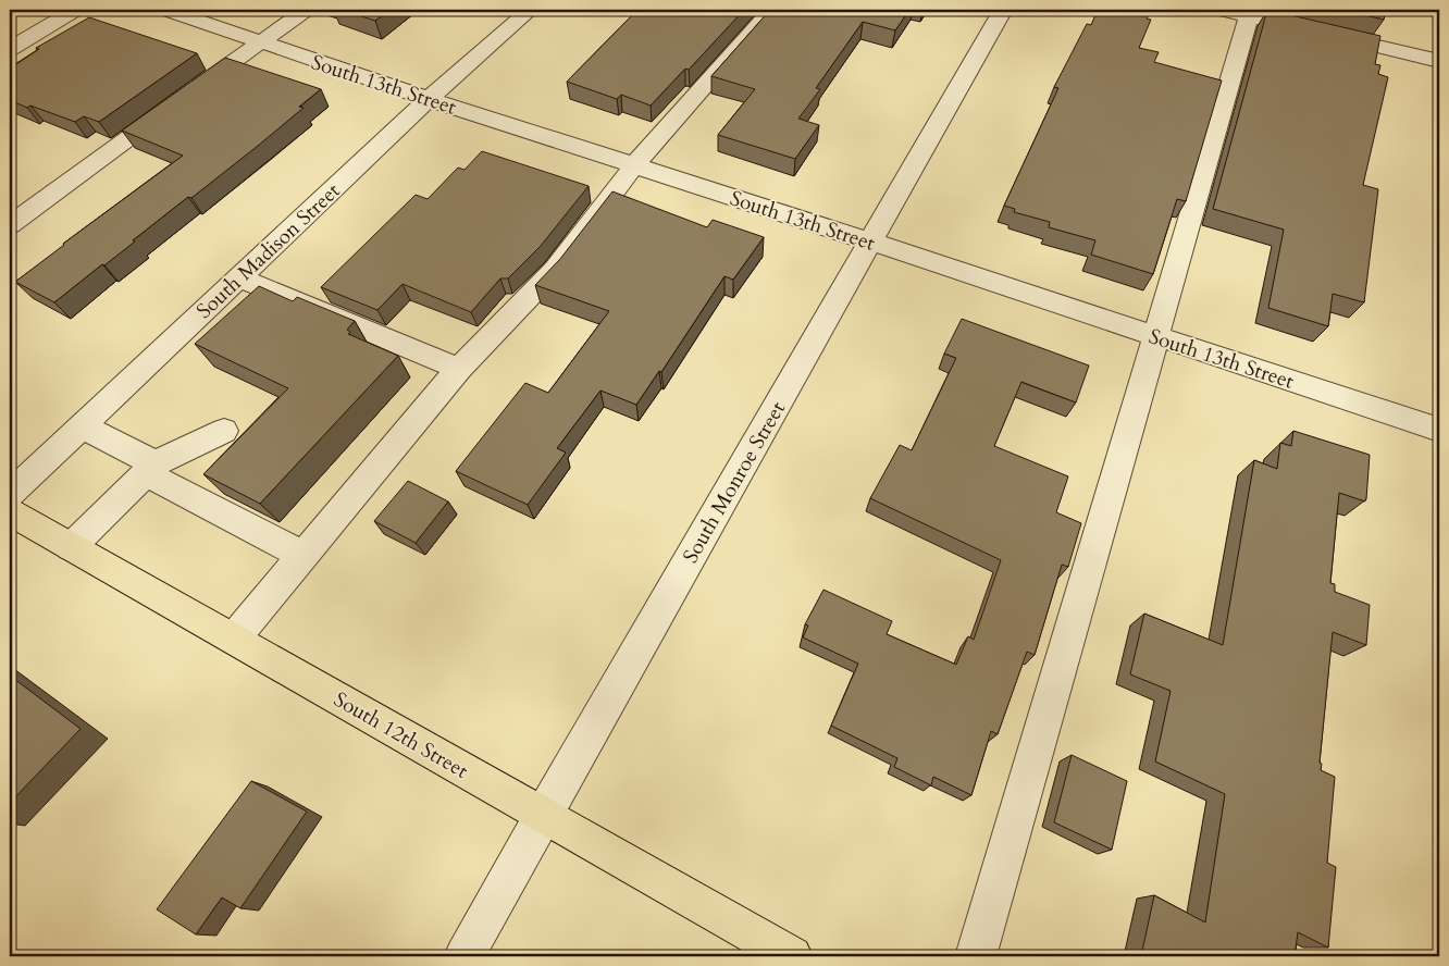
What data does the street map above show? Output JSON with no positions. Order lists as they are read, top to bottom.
{
  "streets": {
    "main road": ["South 12th Street"],
    "street": ["South 13th Street", "South Madison Street", "South Monroe Street"]
  },
  "crossings": [
    ["South 13th Street", "South Madison Street"],
    ["South 13th Street", "South Monroe Street"],
    ["South Monroe Street", "South 12th Street"]
  ]
}
